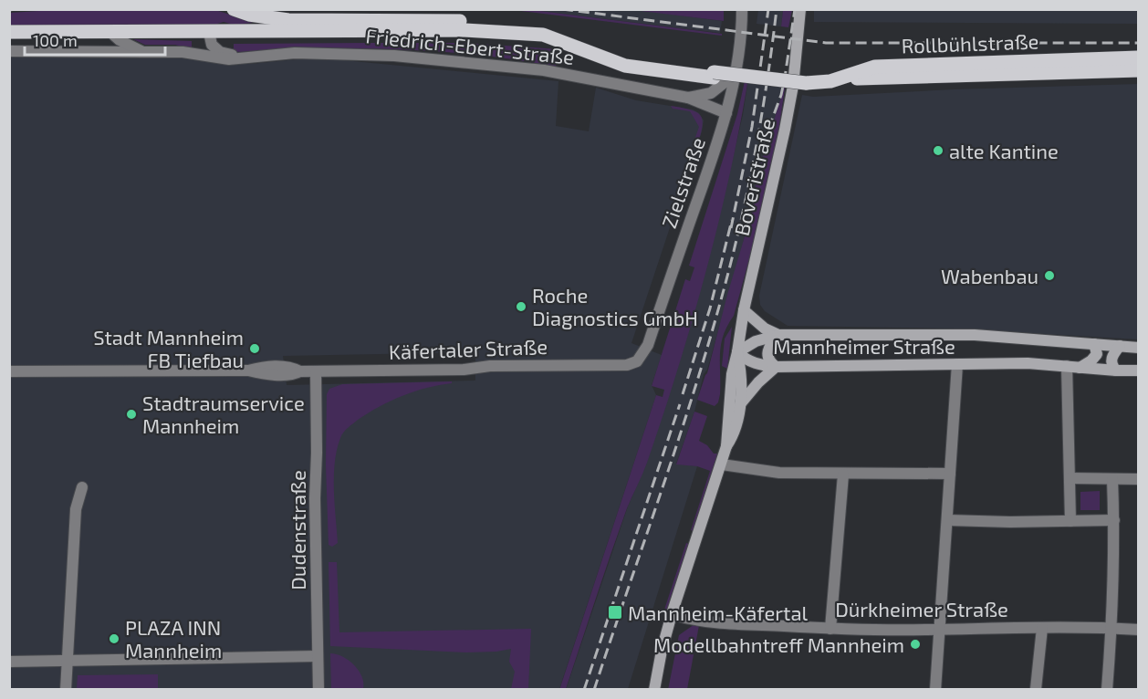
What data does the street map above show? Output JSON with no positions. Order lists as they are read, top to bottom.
{
  "streets": {
    "main road": [
      "Rollbühlstraße",
      "Friedrich-Ebert-Straße",
      "Boveristraße",
      "Mannheimer Straße"
    ],
    "street": [
      "Zielstraße",
      "Käfertaler Straße",
      "Dudenstraße",
      "Dürkheimer Straße"
    ]
  },
  "crossings": [
    ["Friedrich-Ebert-Straße", "Zielstraße"],
    ["Boveristraße", "Mannheimer Straße"],
    ["Zielstraße", "Käfertaler Straße"],
    ["Käfertaler Straße", "Dudenstraße"]
  ],
  "places": {
    "other": [
      "alte Kantine",
      "Wabenbau",
      "Roche Diagnostics GmbH",
      "Stadt Mannheim FB Tiefbau",
      "Stadtraumservice Mannheim",
      "PLAZA INN Mannheim",
      "Modellbahntreff Mannheim"
    ],
    "transit": ["Mannheim-Käfertal"]
  },
  "scale_bar": "100 m"
}
